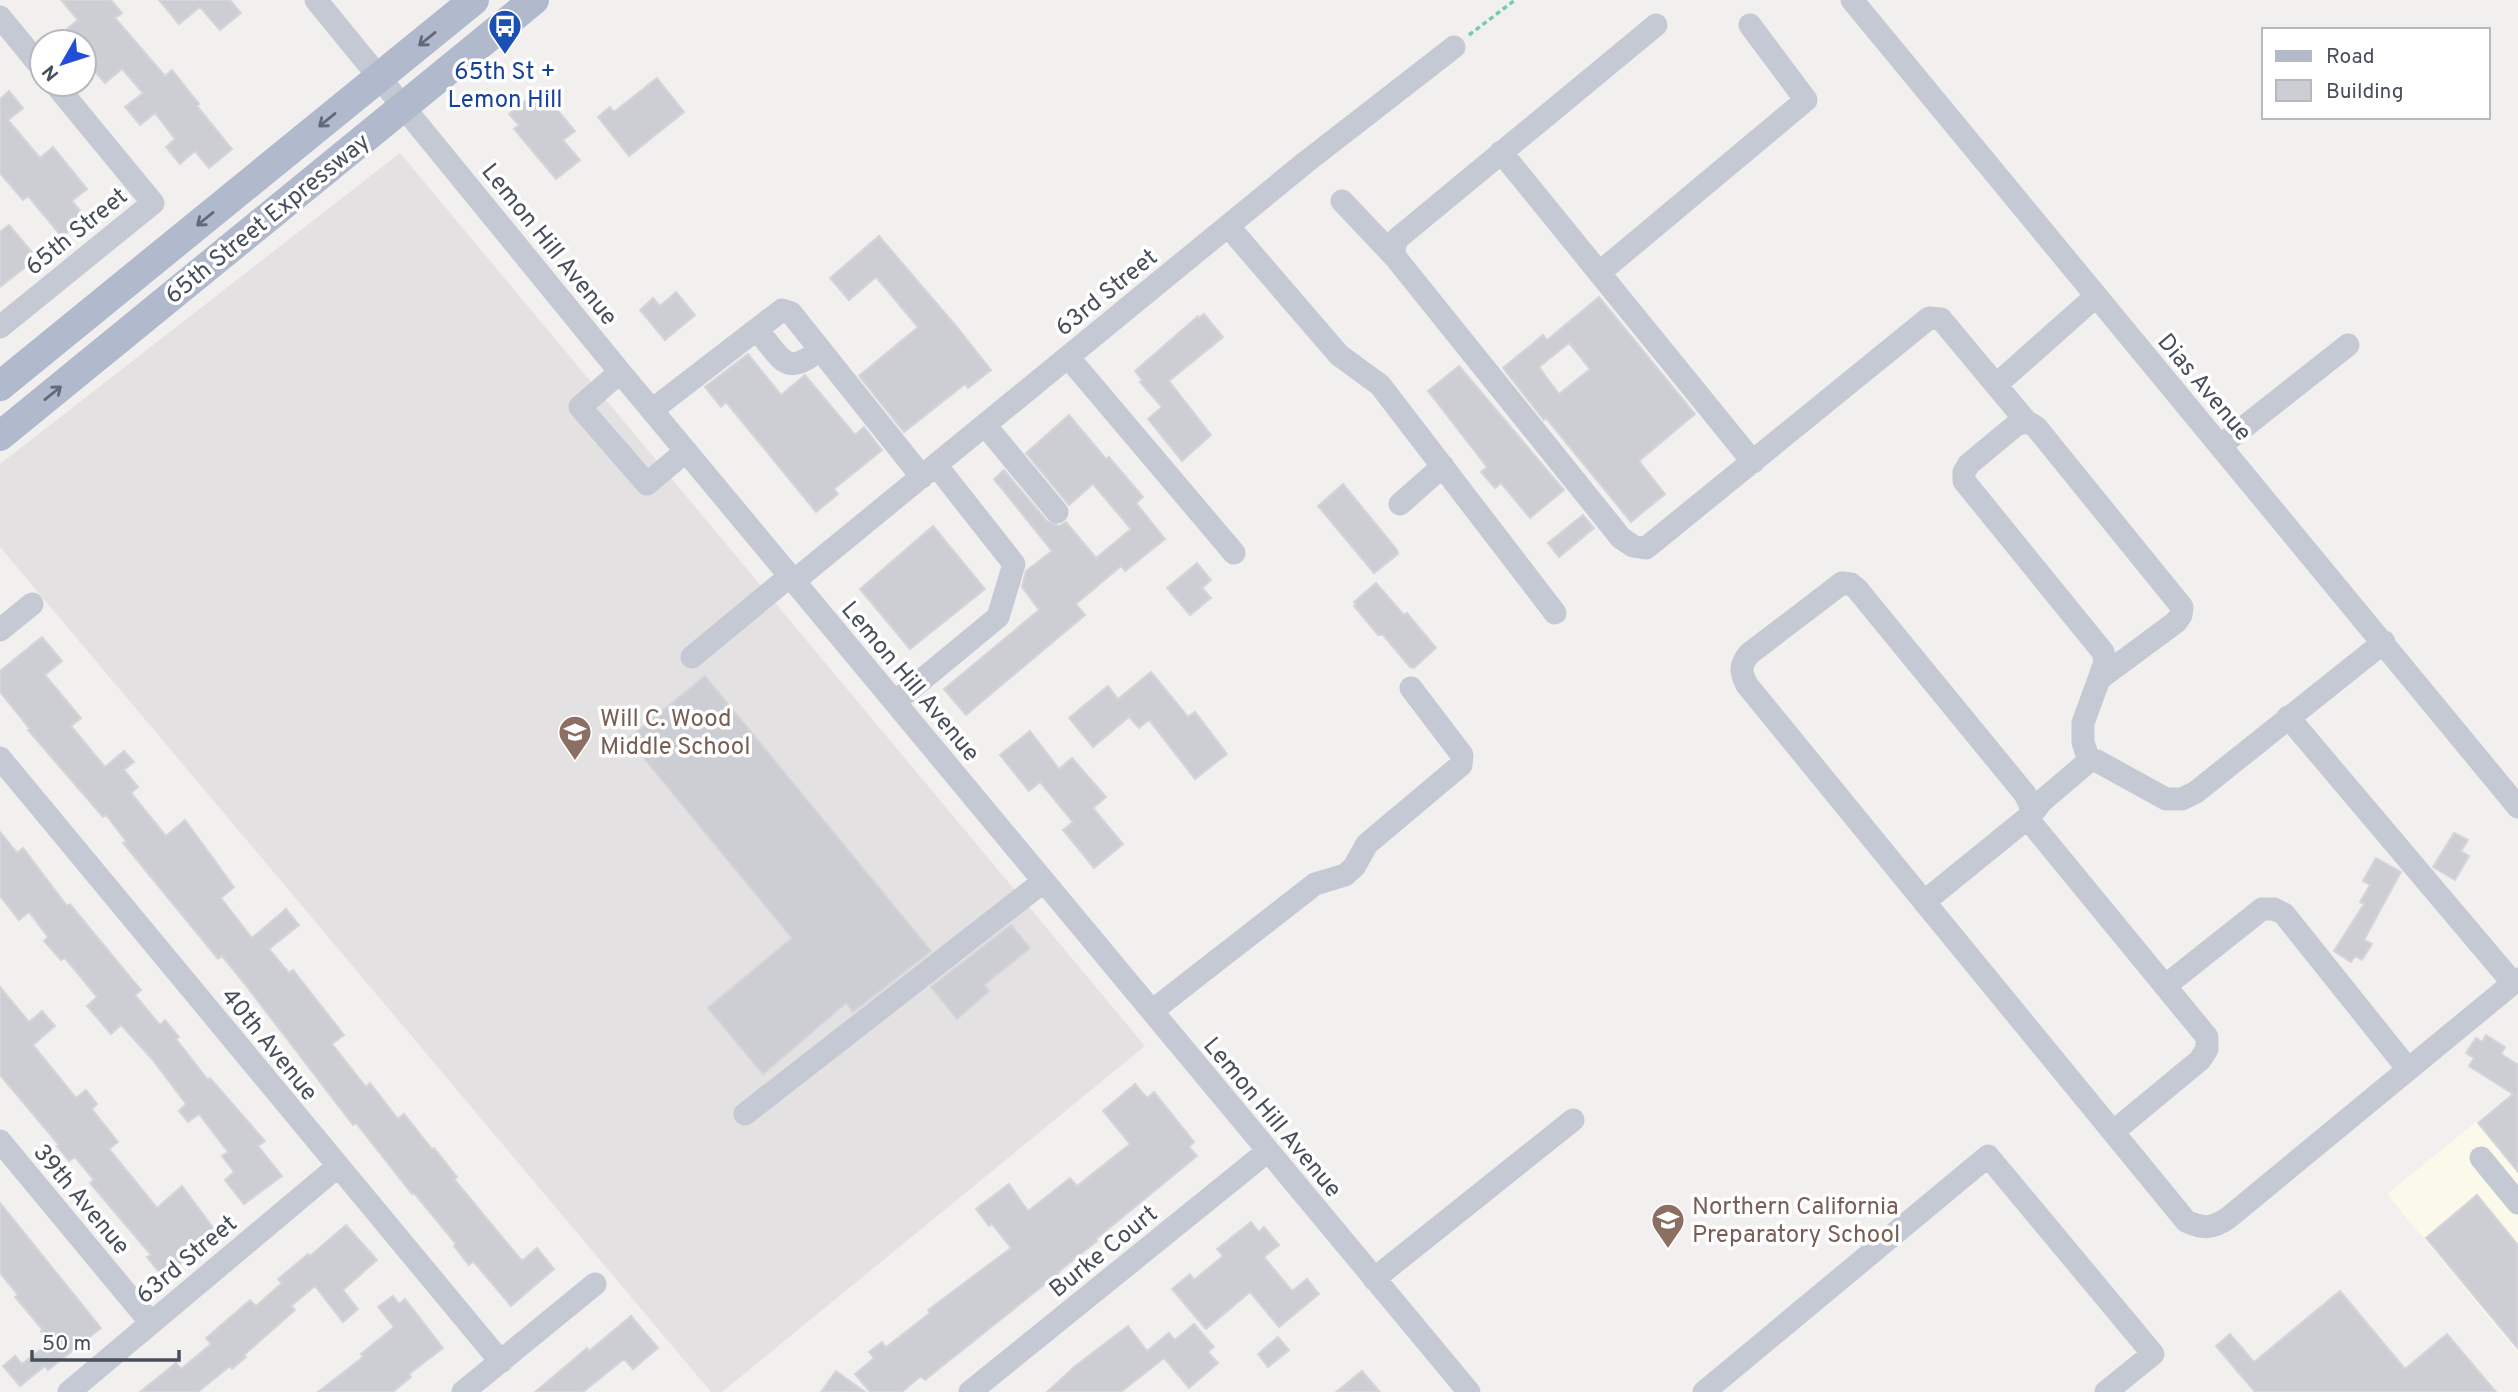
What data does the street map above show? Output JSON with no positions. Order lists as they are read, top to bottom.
{
  "streets": {
    "main road": ["65th Street Expressway"],
    "street": [
      "65th Street",
      "Lemon Hill Avenue",
      "63rd Street",
      "Dias Avenue",
      "40th Avenue",
      "39th Avenue",
      "Burke Court"
    ]
  },
  "crossings": [
    ["65th Street Expressway", "Lemon Hill Avenue"],
    ["Lemon Hill Avenue", "63rd Street"],
    ["Lemon Hill Avenue", "Burke Court"],
    ["63rd Street", "40th Avenue"],
    ["63rd Street", "39th Avenue"]
  ],
  "places": {
    "bus stop": ["65th St + Lemon Hill"],
    "school or university": ["Will C. Wood Middle School", "Northern California Preparatory School"]
  },
  "legend": ["Road", "Building"],
  "scale_bar": "50 m",
  "north": "bottom left"
}
